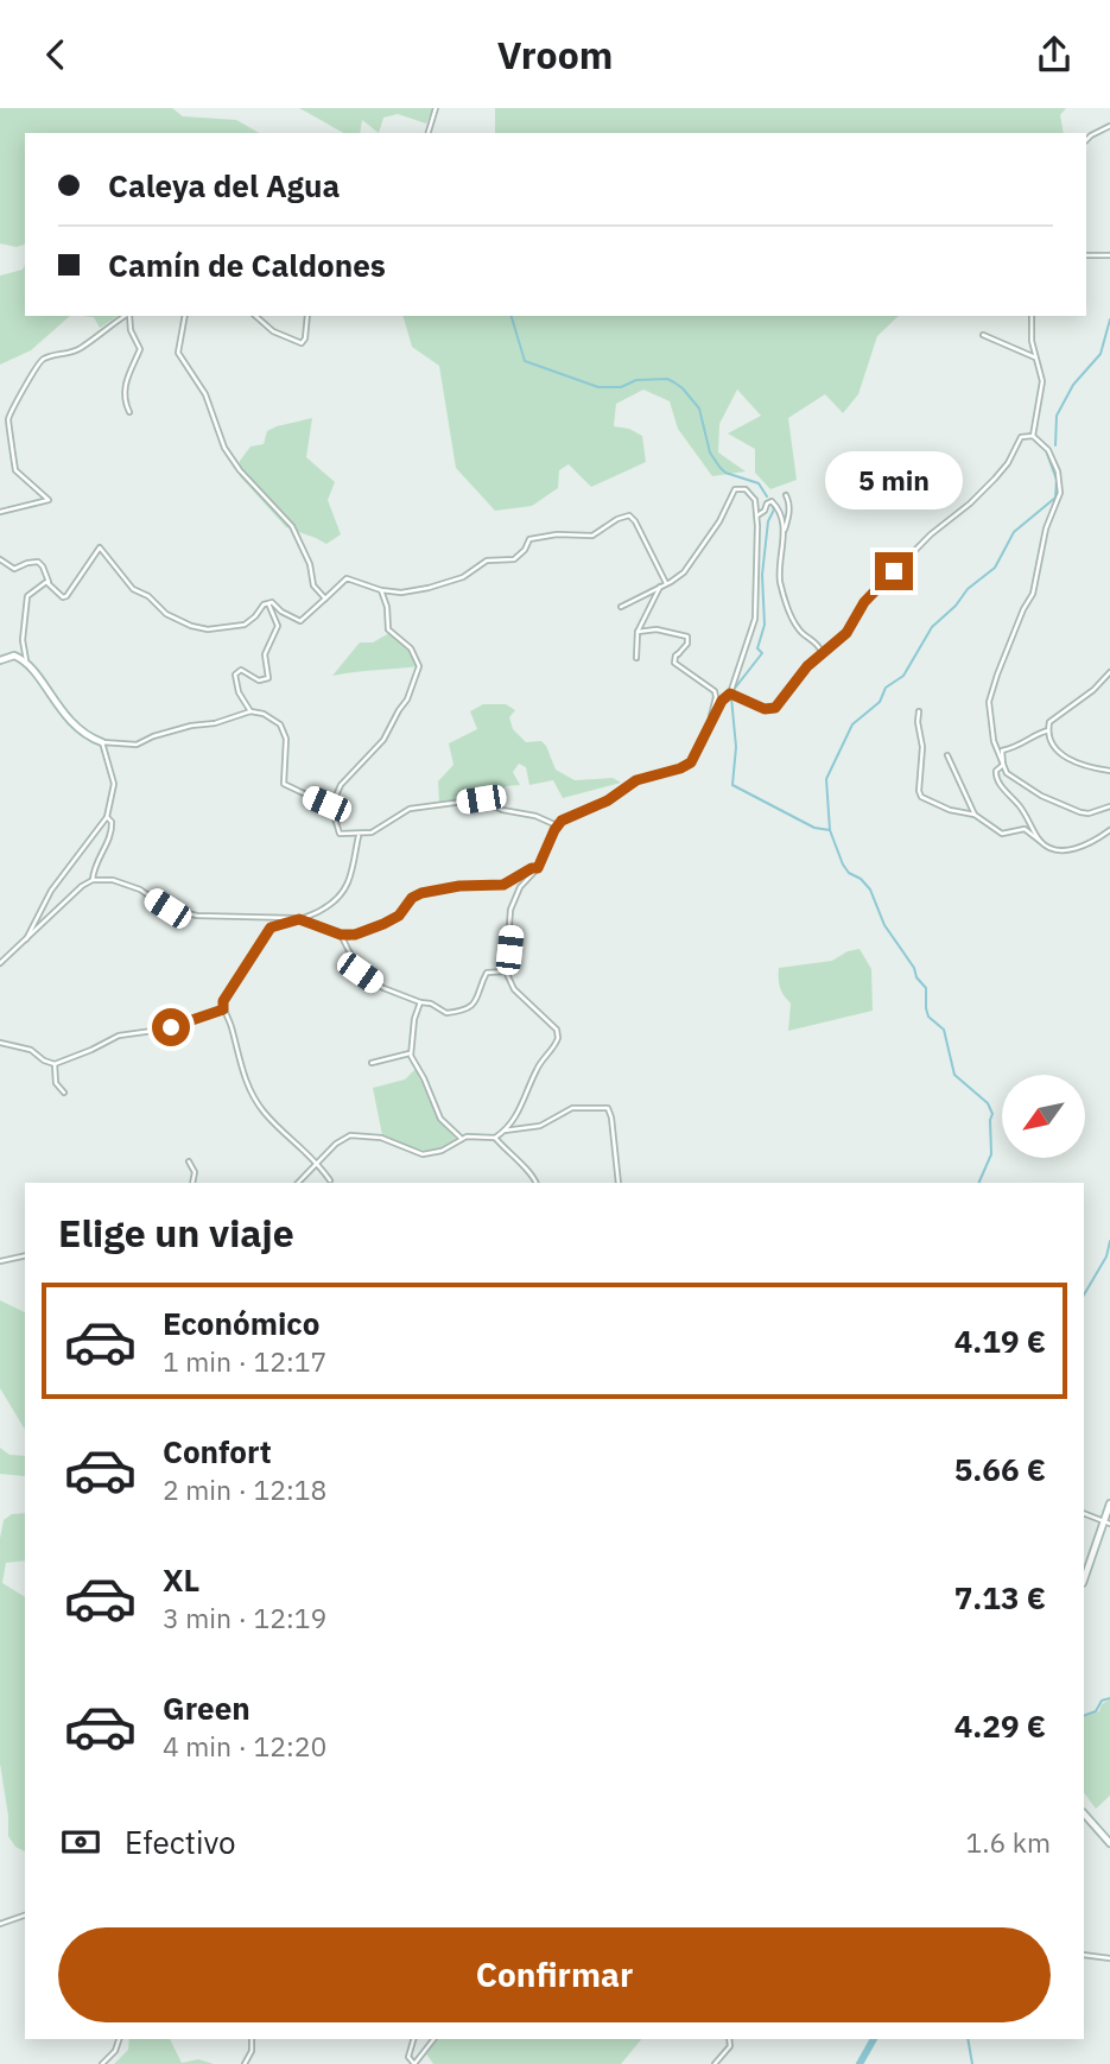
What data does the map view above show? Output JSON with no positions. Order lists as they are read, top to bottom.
{
  "north": "bottom left",
  "page": {
    "header": "Vroom",
    "banner": ["Caleya del Agua", "Camín de Caldones"],
    "bubble": "5 min",
    "heading": "Elige un viaje",
    "list": [
      {
        "name": "Económico",
        "note": "1 min · 12:17",
        "value": "4.19 €"
      },
      {
        "name": "Confort",
        "note": "2 min · 12:18",
        "value": "5.66 €"
      },
      {
        "name": "XL",
        "note": "3 min · 12:19",
        "value": "7.13 €"
      },
      {
        "name": "Green",
        "note": "4 min · 12:20",
        "value": "4.29 €"
      }
    ],
    "pay": ["Efectivo", "1.6 km"],
    "buttons": "Confirmar"
  }
}
